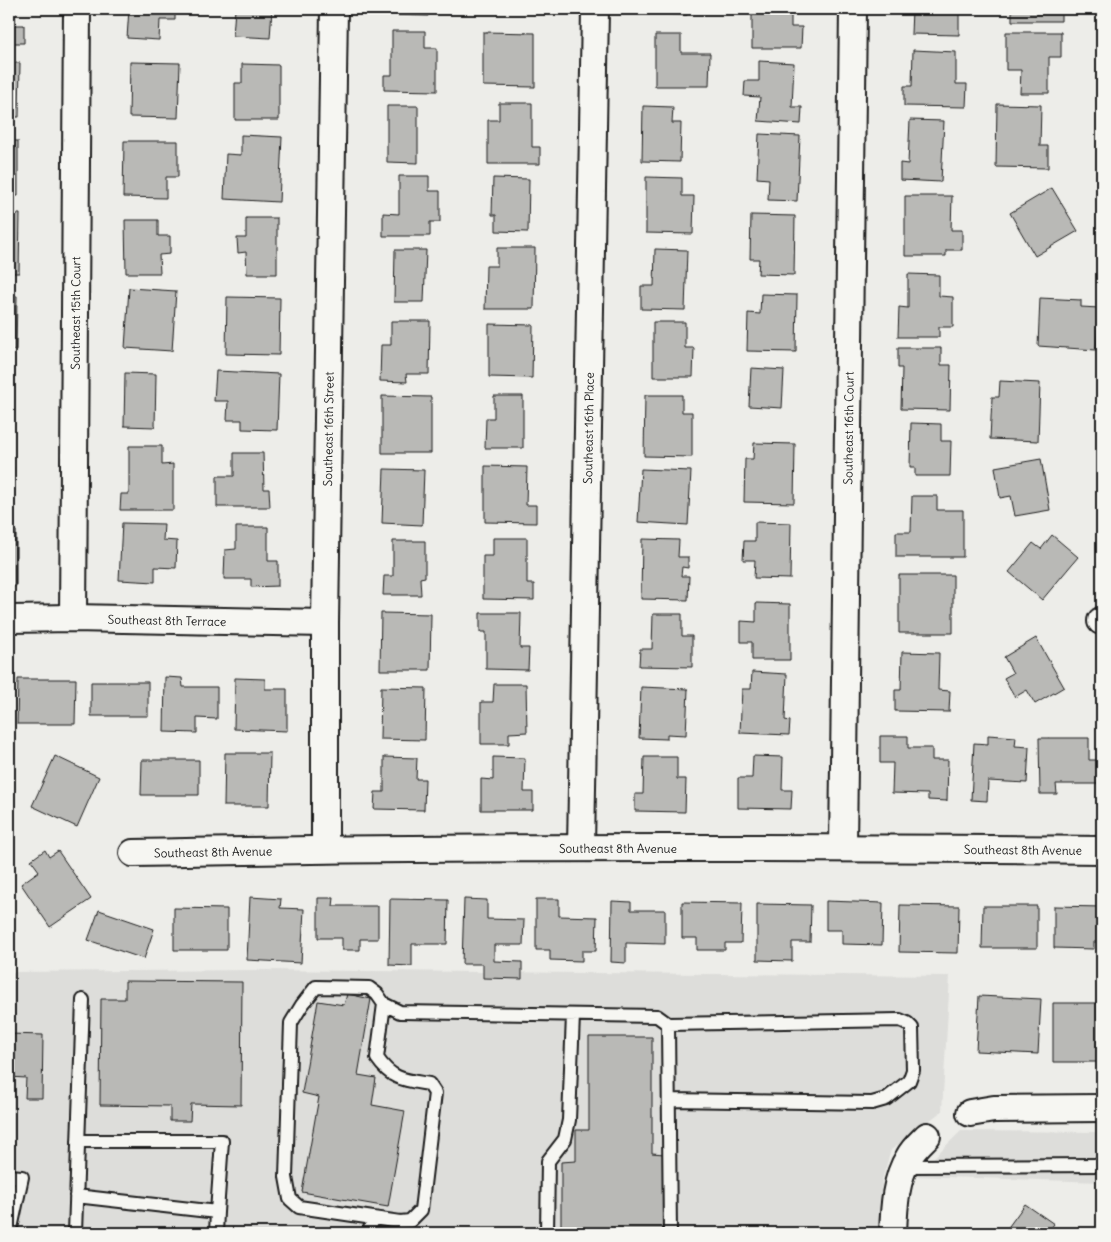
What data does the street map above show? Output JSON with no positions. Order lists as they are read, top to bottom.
{
  "streets": {
    "street": [
      "Southeast 15th Court",
      "Southeast 16th Place",
      "Southeast 16th Court",
      "Southeast 16th Street",
      "Southeast 8th Terrace",
      "Southeast 8th Avenue"
    ]
  },
  "crossings": [
    ["Southeast 15th Court", "Southeast 8th Terrace"],
    ["Southeast 16th Place", "Southeast 8th Avenue"],
    ["Southeast 16th Court", "Southeast 8th Avenue"],
    ["Southeast 16th Street", "Southeast 8th Terrace"],
    ["Southeast 16th Street", "Southeast 8th Avenue"]
  ]
}
